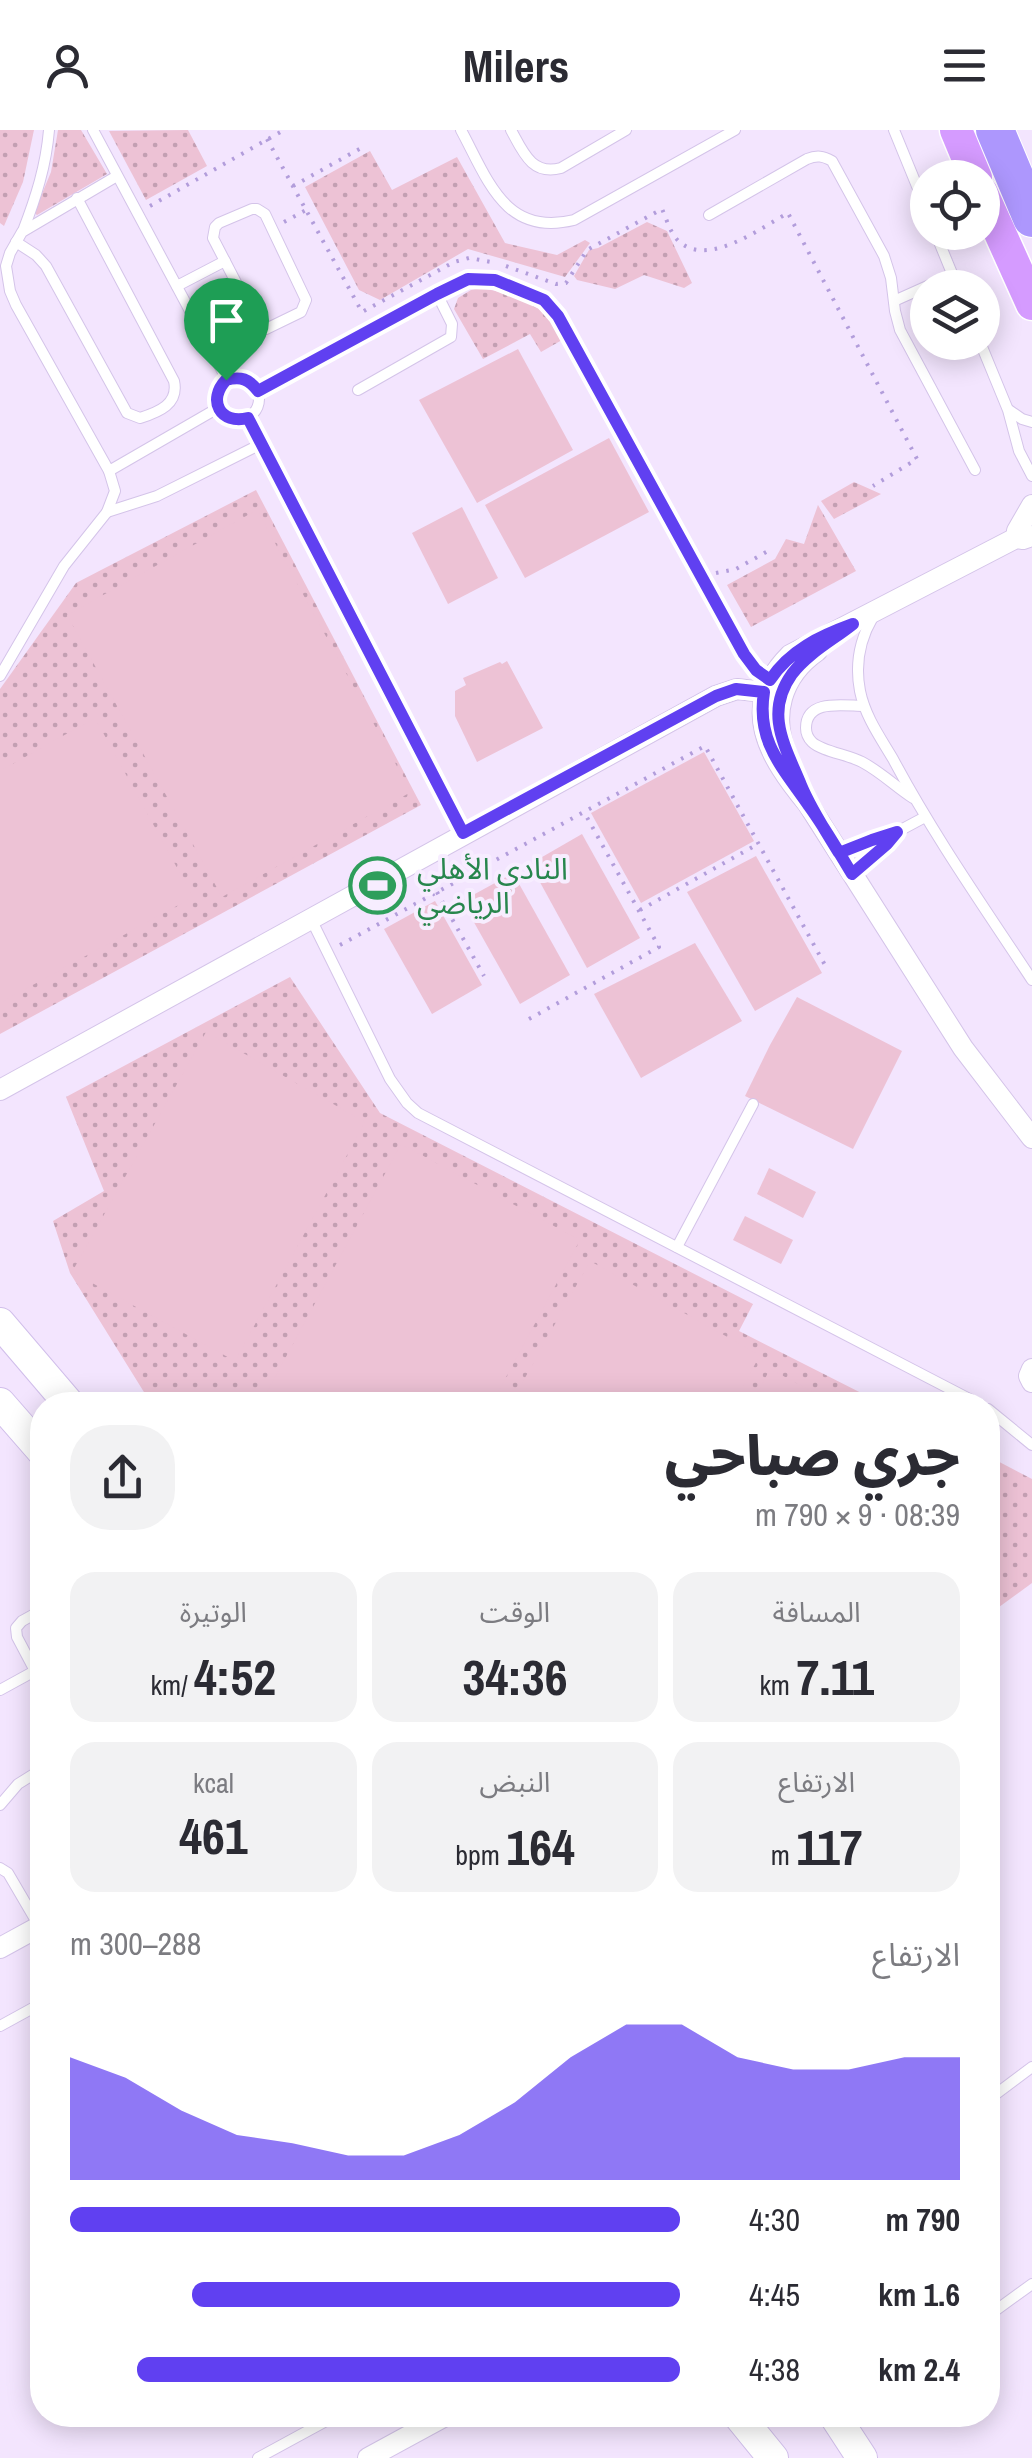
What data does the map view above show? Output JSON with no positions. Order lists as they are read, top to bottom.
{
  "places": {
    "sports": ["النادي الأهلي الرياضي"]
  },
  "page": {
    "header": "Milers",
    "heading": ["جري صباحي", "08:39 · 9 × 790 m"],
    "stats": [
      ["المسافة", "7.11 km"],
      ["الوقت", "34:36"],
      ["الوتيرة", "4:52 /km"],
      ["الارتفاع", "117 m"],
      ["النبض", "164 bpm"],
      ["kcal", "461"]
    ],
    "chart": ["الارتفاع", "288–300 m"],
    "list": [
      {
        "name": "790 m",
        "note": "4:30"
      },
      {
        "name": "1.6 km",
        "note": "4:45"
      },
      {
        "name": "2.4 km",
        "note": "4:38"
      }
    ]
  }
}
